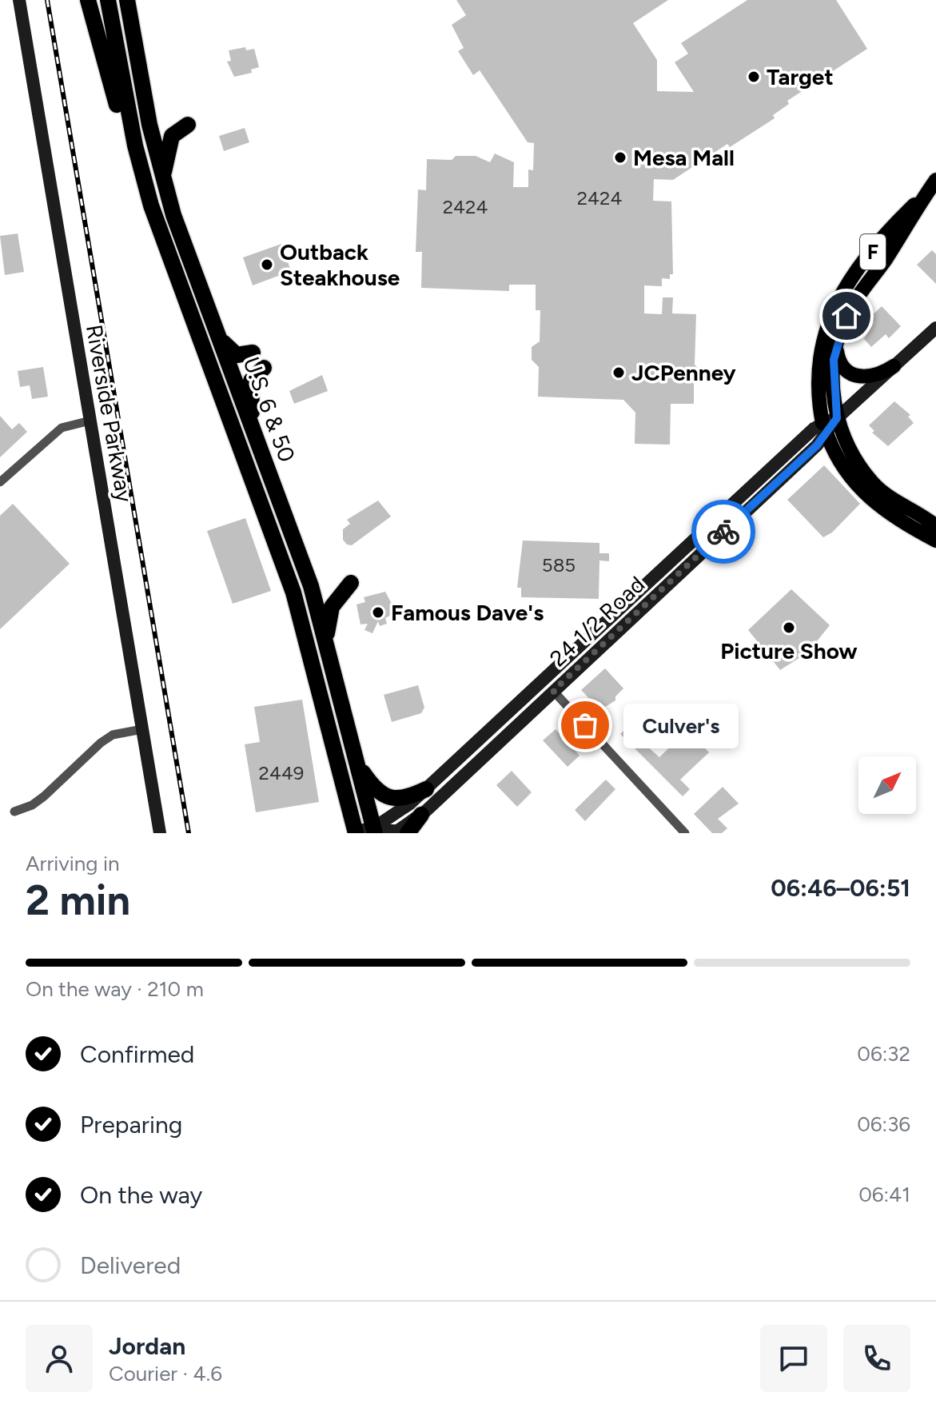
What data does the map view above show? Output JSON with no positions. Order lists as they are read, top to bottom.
{
  "streets": {
    "highway": ["U.S. 6 & 50"],
    "main road": ["F", "Riverside Parkway", "24 1/2 Road"]
  },
  "crossings": [
    ["F", "24 1/2 Road"],
    ["U.S. 6 & 50", "24 1/2 Road"]
  ],
  "places": [
    "Target",
    "Mesa Mall",
    "Outback Steakhouse",
    "JCPenney",
    "Famous Dave's",
    "Picture Show",
    "Culver's"
  ],
  "house_numbers": [
    "2424",
    "2424",
    "585",
    "2449"
  ],
  "north": "top right",
  "page": {
    "bubble": "Culver's",
    "heading": ["2 min", "Arriving in", "06:46–06:51"],
    "panel": ["Jordan", "Courier · 4.6"],
    "bar": "On the way · 210 m",
    "list": [
      ["Confirmed", "06:32"],
      ["Preparing", "06:36"],
      ["On the way", "06:41"],
      "Delivered"
    ]
  }
}
